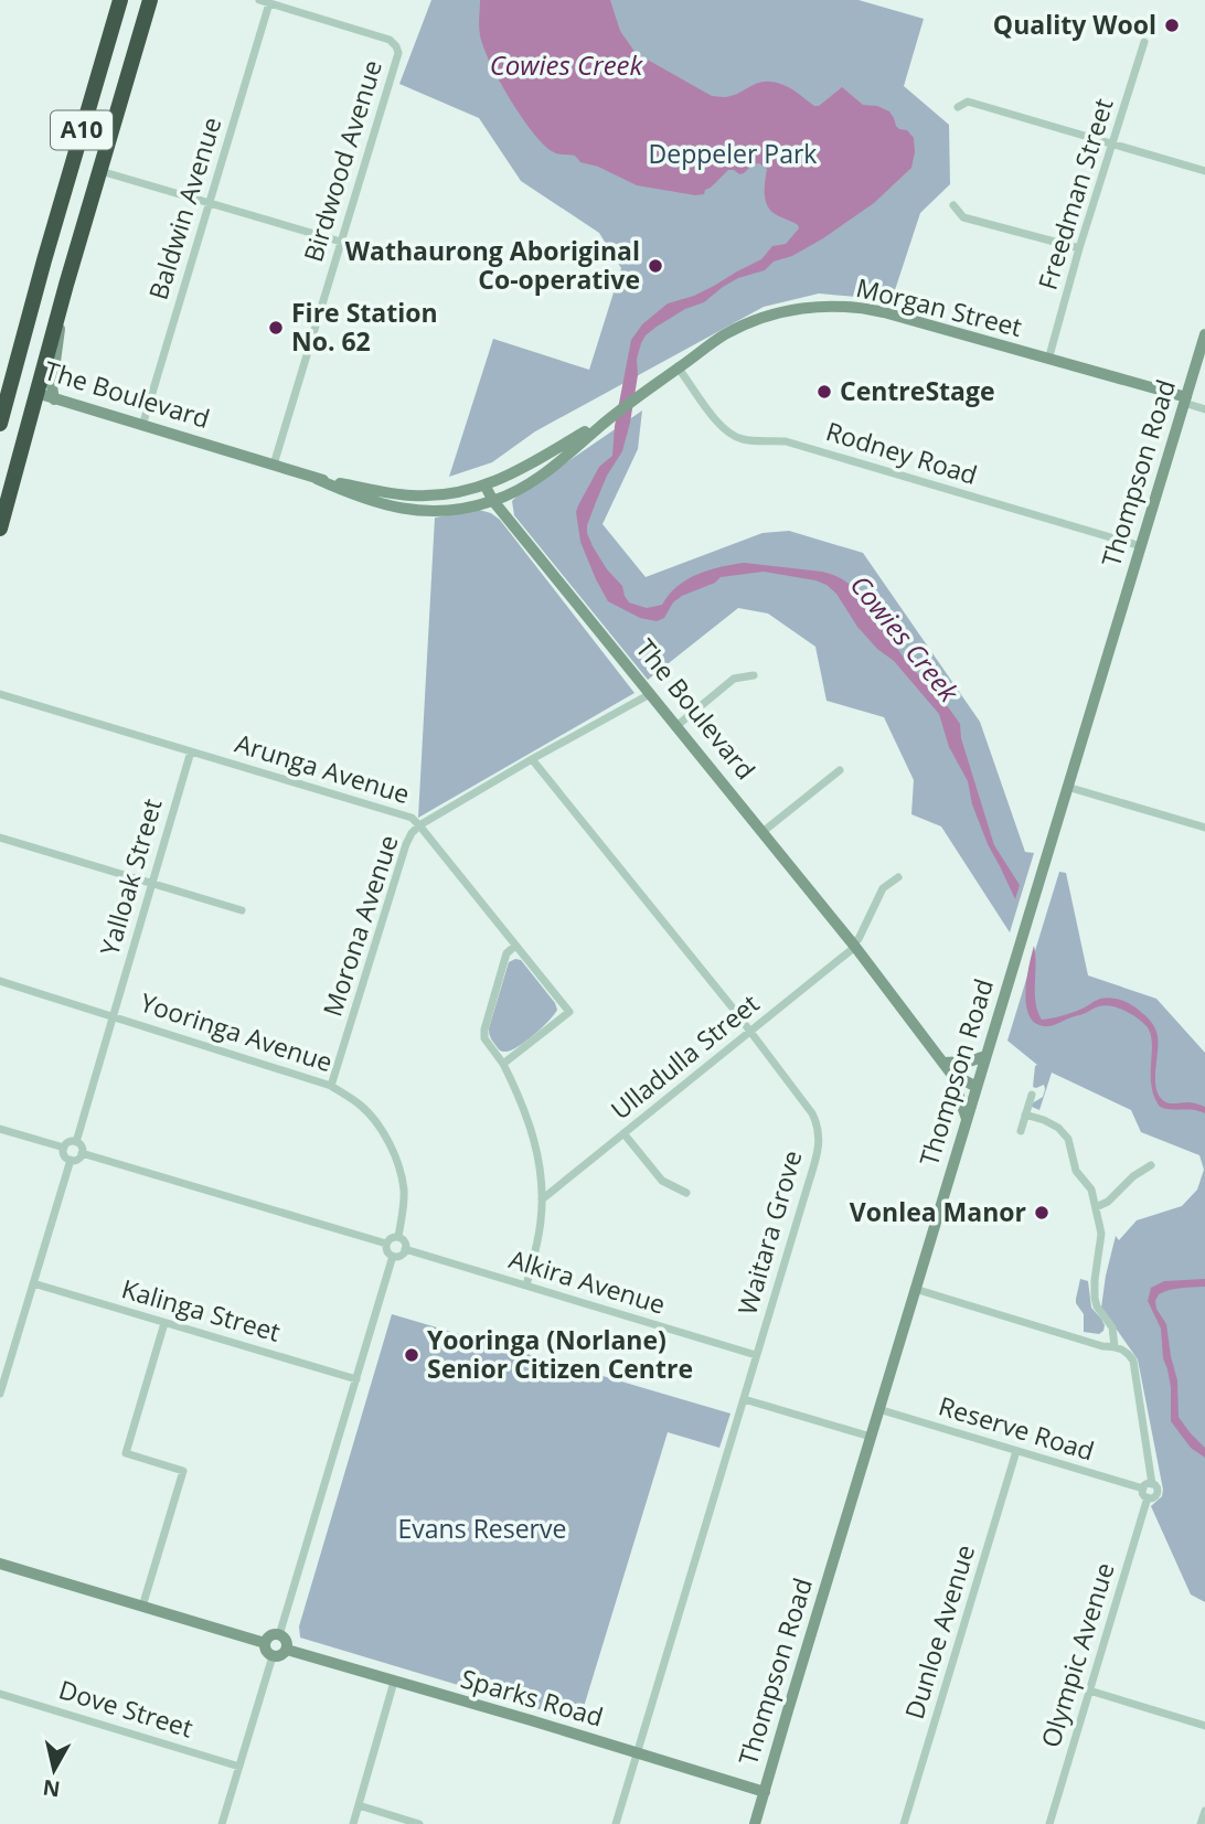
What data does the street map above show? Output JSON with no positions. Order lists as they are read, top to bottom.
{
  "streets": {
    "highway": ["A10", "The Boulevard"],
    "main road": ["Morgan Street", "Thompson Road", "Sparks Road"],
    "street": [
      "Birdwood Avenue",
      "Freedman Street",
      "Baldwin Avenue",
      "Rodney Road",
      "Arunga Avenue",
      "Yalloak Street",
      "Morona Avenue",
      "Yooringa Avenue",
      "Ulladulla Street",
      "Waitara Grove",
      "Alkira Avenue",
      "Kalinga Street",
      "Reserve Road",
      "Dunloe Avenue",
      "Olympic Avenue",
      "Dove Street"
    ]
  },
  "crossings": [
    ["A10", "The Boulevard"],
    ["Birdwood Avenue", "Baldwin Avenue"],
    ["Birdwood Avenue", "The Boulevard"],
    ["Freedman Street", "Morgan Street"],
    ["Baldwin Avenue", "The Boulevard"],
    ["Morgan Street", "The Boulevard"],
    ["Morgan Street", "Rodney Road"],
    ["Morgan Street", "Thompson Road"],
    ["The Boulevard", "Thompson Road"],
    ["The Boulevard", "Arunga Avenue"],
    ["The Boulevard", "Ulladulla Street"],
    ["Rodney Road", "Thompson Road"],
    ["Thompson Road", "Reserve Road"],
    ["Thompson Road", "Sparks Road"],
    ["Arunga Avenue", "Yalloak Street"],
    ["Arunga Avenue", "Morona Avenue"],
    ["Arunga Avenue", "Waitara Grove"],
    ["Yalloak Street", "Yooringa Avenue"],
    ["Morona Avenue", "Yooringa Avenue"],
    ["Yooringa Avenue", "Alkira Avenue"],
    ["Ulladulla Street", "Waitara Grove"],
    ["Waitara Grove", "Alkira Avenue"],
    ["Waitara Grove", "Sparks Road"],
    ["Reserve Road", "Dunloe Avenue"],
    ["Reserve Road", "Olympic Avenue"]
  ],
  "water": ["Cowies Creek"],
  "parks": ["Deppeler Park", "Evans Reserve"],
  "places": [
    "Quality Wool",
    "Wathaurong Aboriginal Co-operative",
    "Fire Station No. 62",
    "CentreStage",
    "Vonlea Manor",
    "Yooringa (Norlane) Senior Citizen Centre"
  ],
  "north": "bottom"
}
